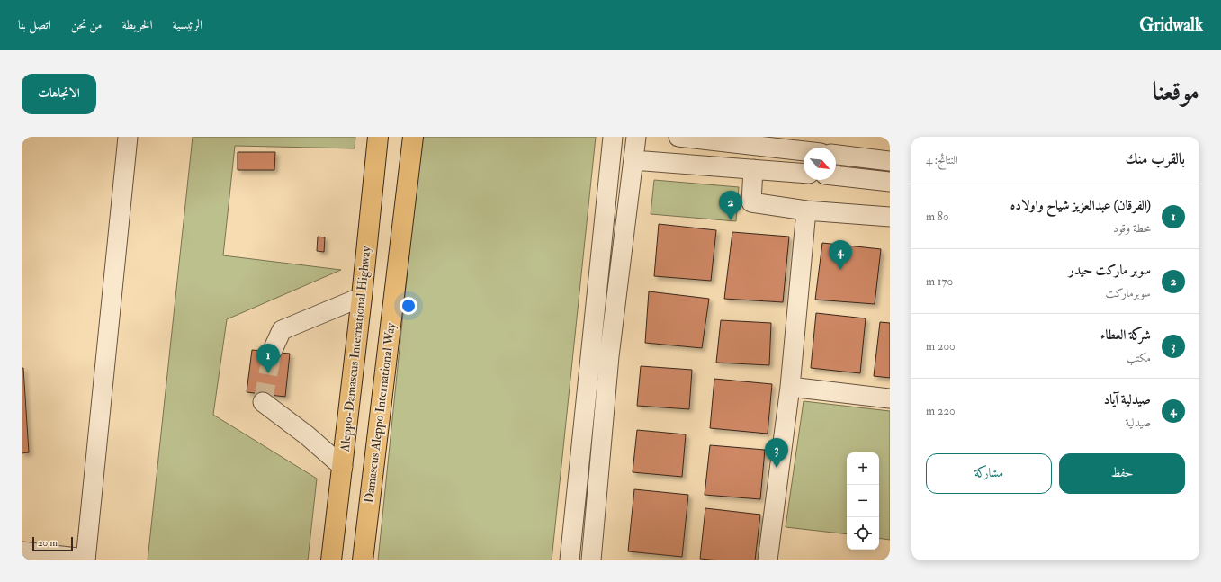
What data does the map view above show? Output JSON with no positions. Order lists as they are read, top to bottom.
{
  "streets": {
    "highway": ["Aleppo-Damascus International Highway", "Damascus Aleppo International Way"]
  },
  "scale_bar": "20 m",
  "north": "bottom right",
  "page": {
    "header": "Gridwalk",
    "nav": [
      "الرئيسية",
      "الخريطة",
      "من نحن",
      "اتصل بنا"
    ],
    "title": "موقعنا",
    "buttons": [
      "الاتجاهات",
      ["حفظ", "مشاركة"]
    ],
    "heading": ["بالقرب منك", "النتائج: 4"],
    "list": [
      {
        "mark": "1",
        "name": "(الفرقان) عبدالعزيز شياح واولاده",
        "note": "محطة وقود",
        "value": "80 m"
      },
      {
        "mark": "2",
        "name": "سوبر ماركت حيدر",
        "note": "سوبرماركت",
        "value": "170 m"
      },
      {
        "mark": "3",
        "name": "شركة العطاء",
        "note": "مكتب",
        "value": "200 m"
      },
      {
        "mark": "4",
        "name": "صيدلية آياد",
        "note": "صيدلية",
        "value": "220 m"
      }
    ],
    "pins": [
      "2",
      "4",
      "1",
      "3"
    ],
    "map_buttons": ["+", "−"],
    "scale": "20 m"
  }
}
